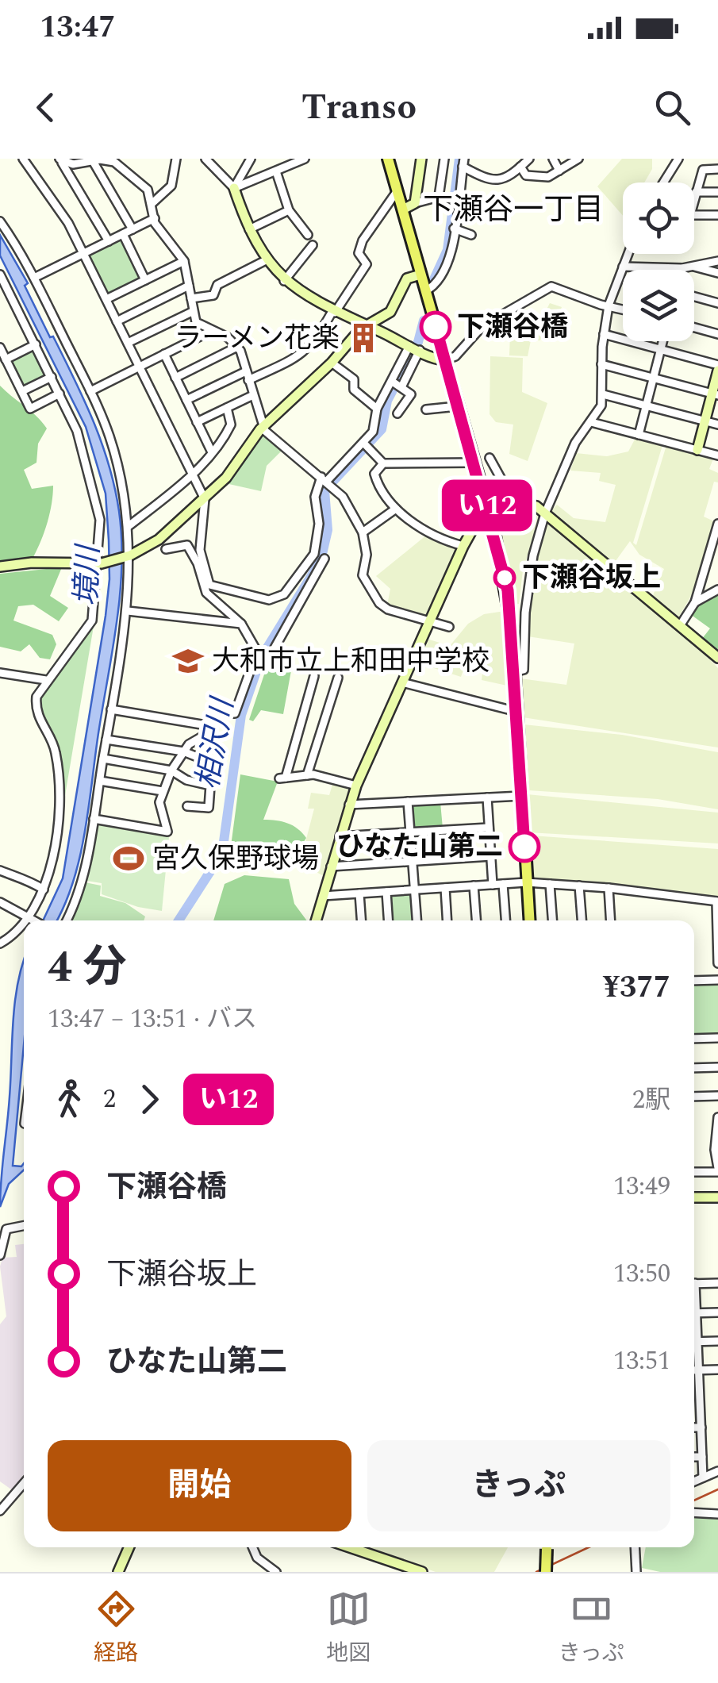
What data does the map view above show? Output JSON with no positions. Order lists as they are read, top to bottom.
{
  "districts": ["下瀬谷一丁目"],
  "water": ["境川", "相沢川"],
  "places": {
    "other": ["下瀬谷橋", "下瀬谷坂上", "ひなた山第二"],
    "building": ["ラーメン花楽"],
    "school or university": ["大和市立上和田中学校"],
    "sports": ["宮久保野球場"]
  },
  "lines": ["bus line い12"],
  "page": {
    "status": "13:47",
    "header": "Transo",
    "on_map": "い12",
    "heading": ["4 分", "13:47 – 13:51 · バス", "¥377"],
    "legs": ["2", "い12", "2駅"],
    "list": [
      {
        "name": "下瀬谷橋",
        "value": "13:49"
      },
      {
        "name": "下瀬谷坂上",
        "value": "13:50"
      },
      {
        "name": "ひなた山第二",
        "value": "13:51"
      }
    ],
    "buttons": ["開始", "きっぷ"],
    "tabs": ["経路", "地図", "きっぷ"]
  }
}
